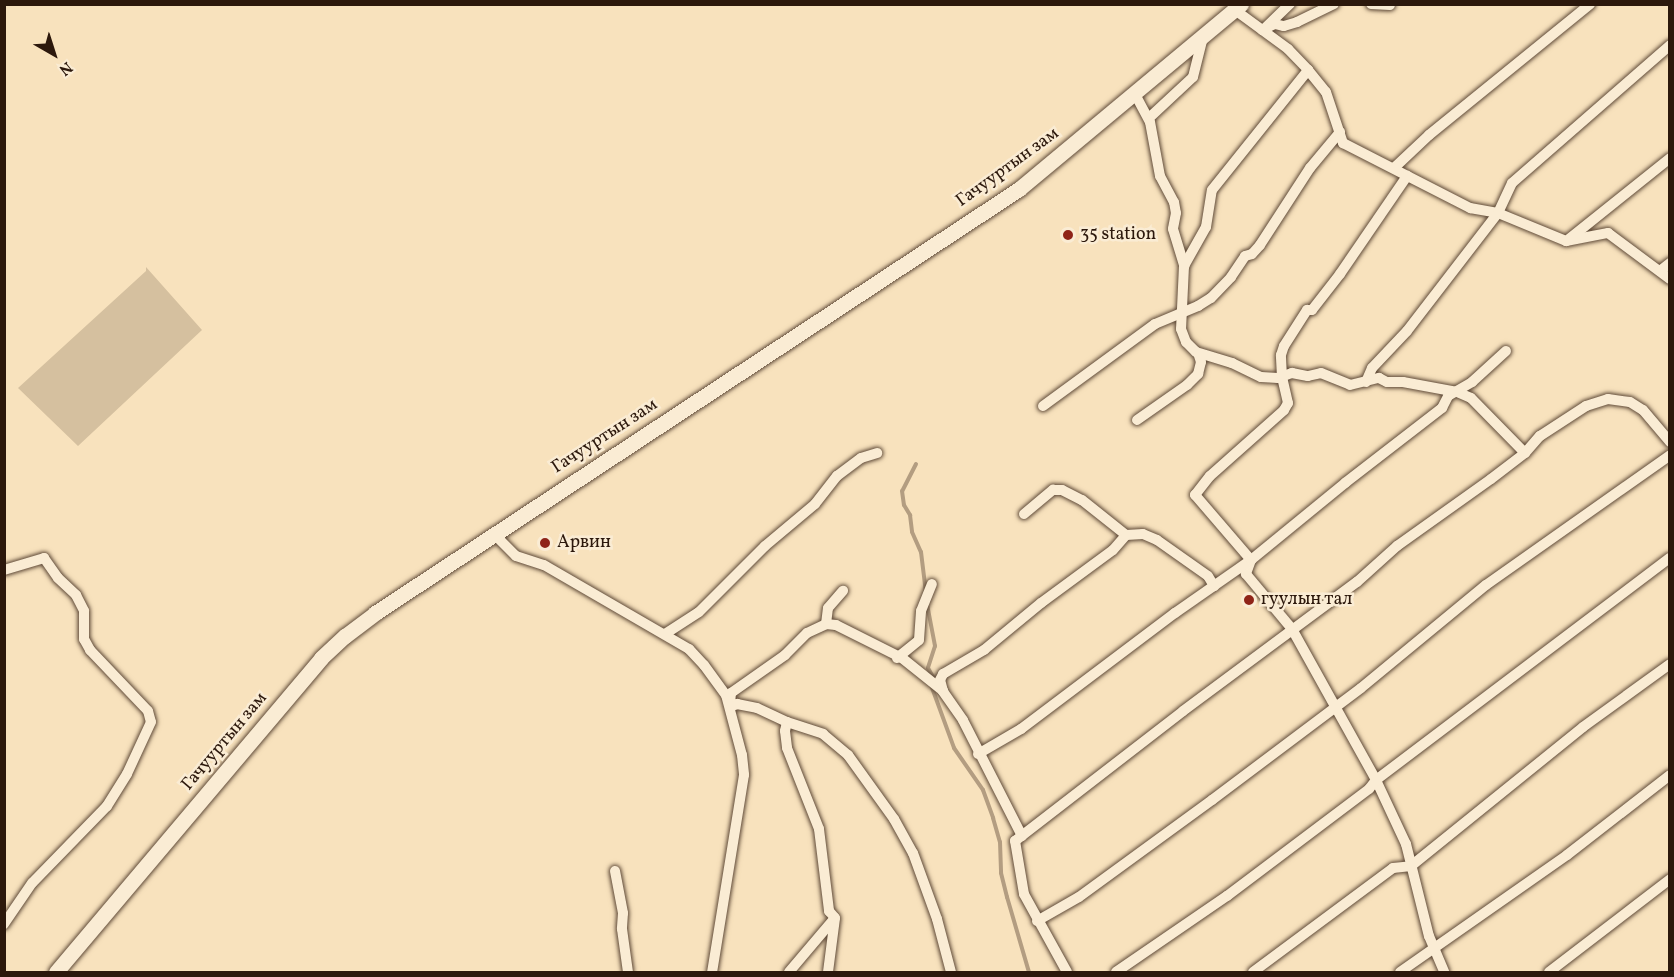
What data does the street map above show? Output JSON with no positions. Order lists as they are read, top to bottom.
{
  "streets": {
    "main road": ["Гачууртын зам"]
  },
  "places": ["35 station", "Арвин", "гуулын тал"],
  "north": "bottom right"
}
